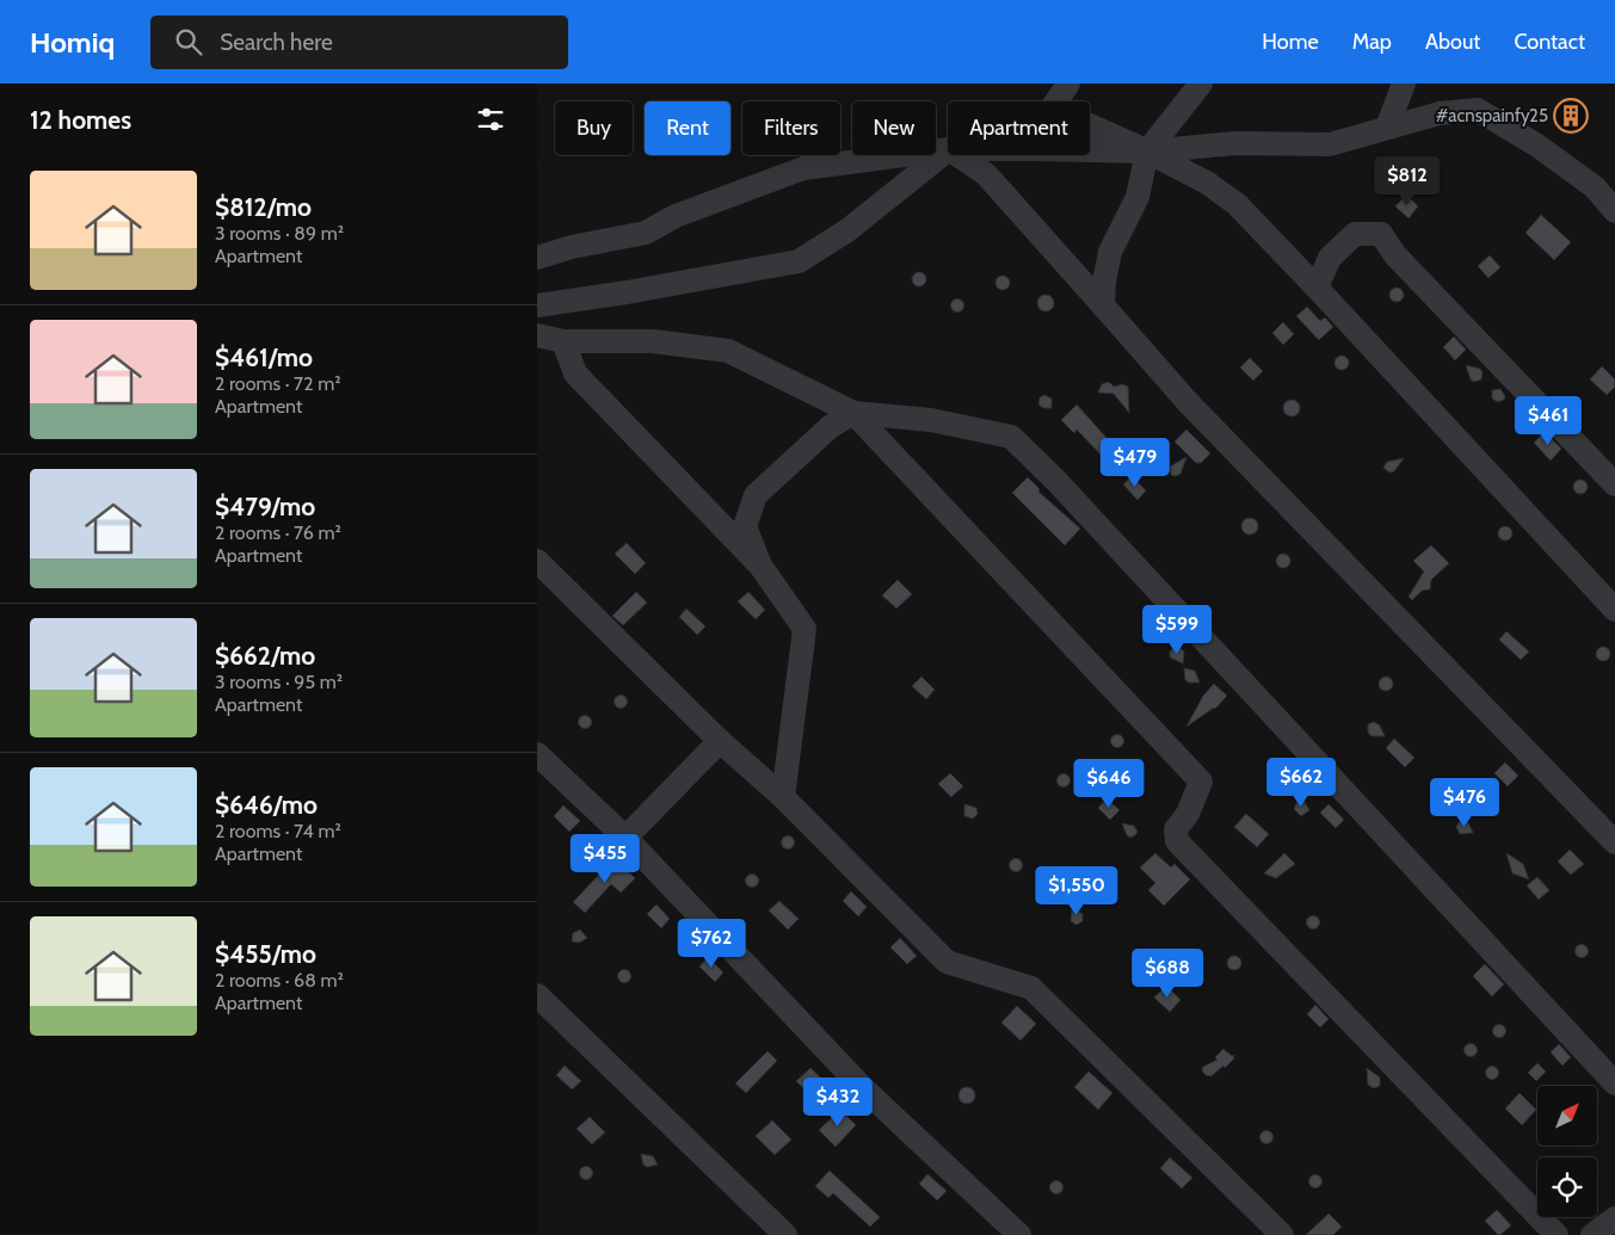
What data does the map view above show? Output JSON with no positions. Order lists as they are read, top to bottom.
{
  "places": {
    "building": ["#acnspainfy25"]
  },
  "north": "top right",
  "page": {
    "header": "Homiq",
    "search": "Search here",
    "nav": [
      "Home",
      "Map",
      "About",
      "Contact"
    ],
    "heading": "12 homes",
    "chip": [
      "Buy",
      "Rent",
      "Filters",
      "New",
      "Apartment"
    ],
    "list": [
      {
        "name": "$812/mo",
        "note": "3 rooms · 89 m² · Apartment"
      },
      {
        "name": "$461/mo",
        "note": "2 rooms · 72 m² · Apartment"
      },
      {
        "name": "$479/mo",
        "note": "2 rooms · 76 m² · Apartment"
      },
      {
        "name": "$662/mo",
        "note": "3 rooms · 95 m² · Apartment"
      },
      {
        "name": "$646/mo",
        "note": "2 rooms · 74 m² · Apartment"
      },
      {
        "name": "$455/mo",
        "note": "2 rooms · 68 m² · Apartment"
      }
    ],
    "price": [
      "$812",
      "$461",
      "$479",
      "$599",
      "$662",
      "$646",
      "$476",
      "$455",
      "$1,550",
      "$762",
      "$688",
      "$432"
    ]
  }
}
